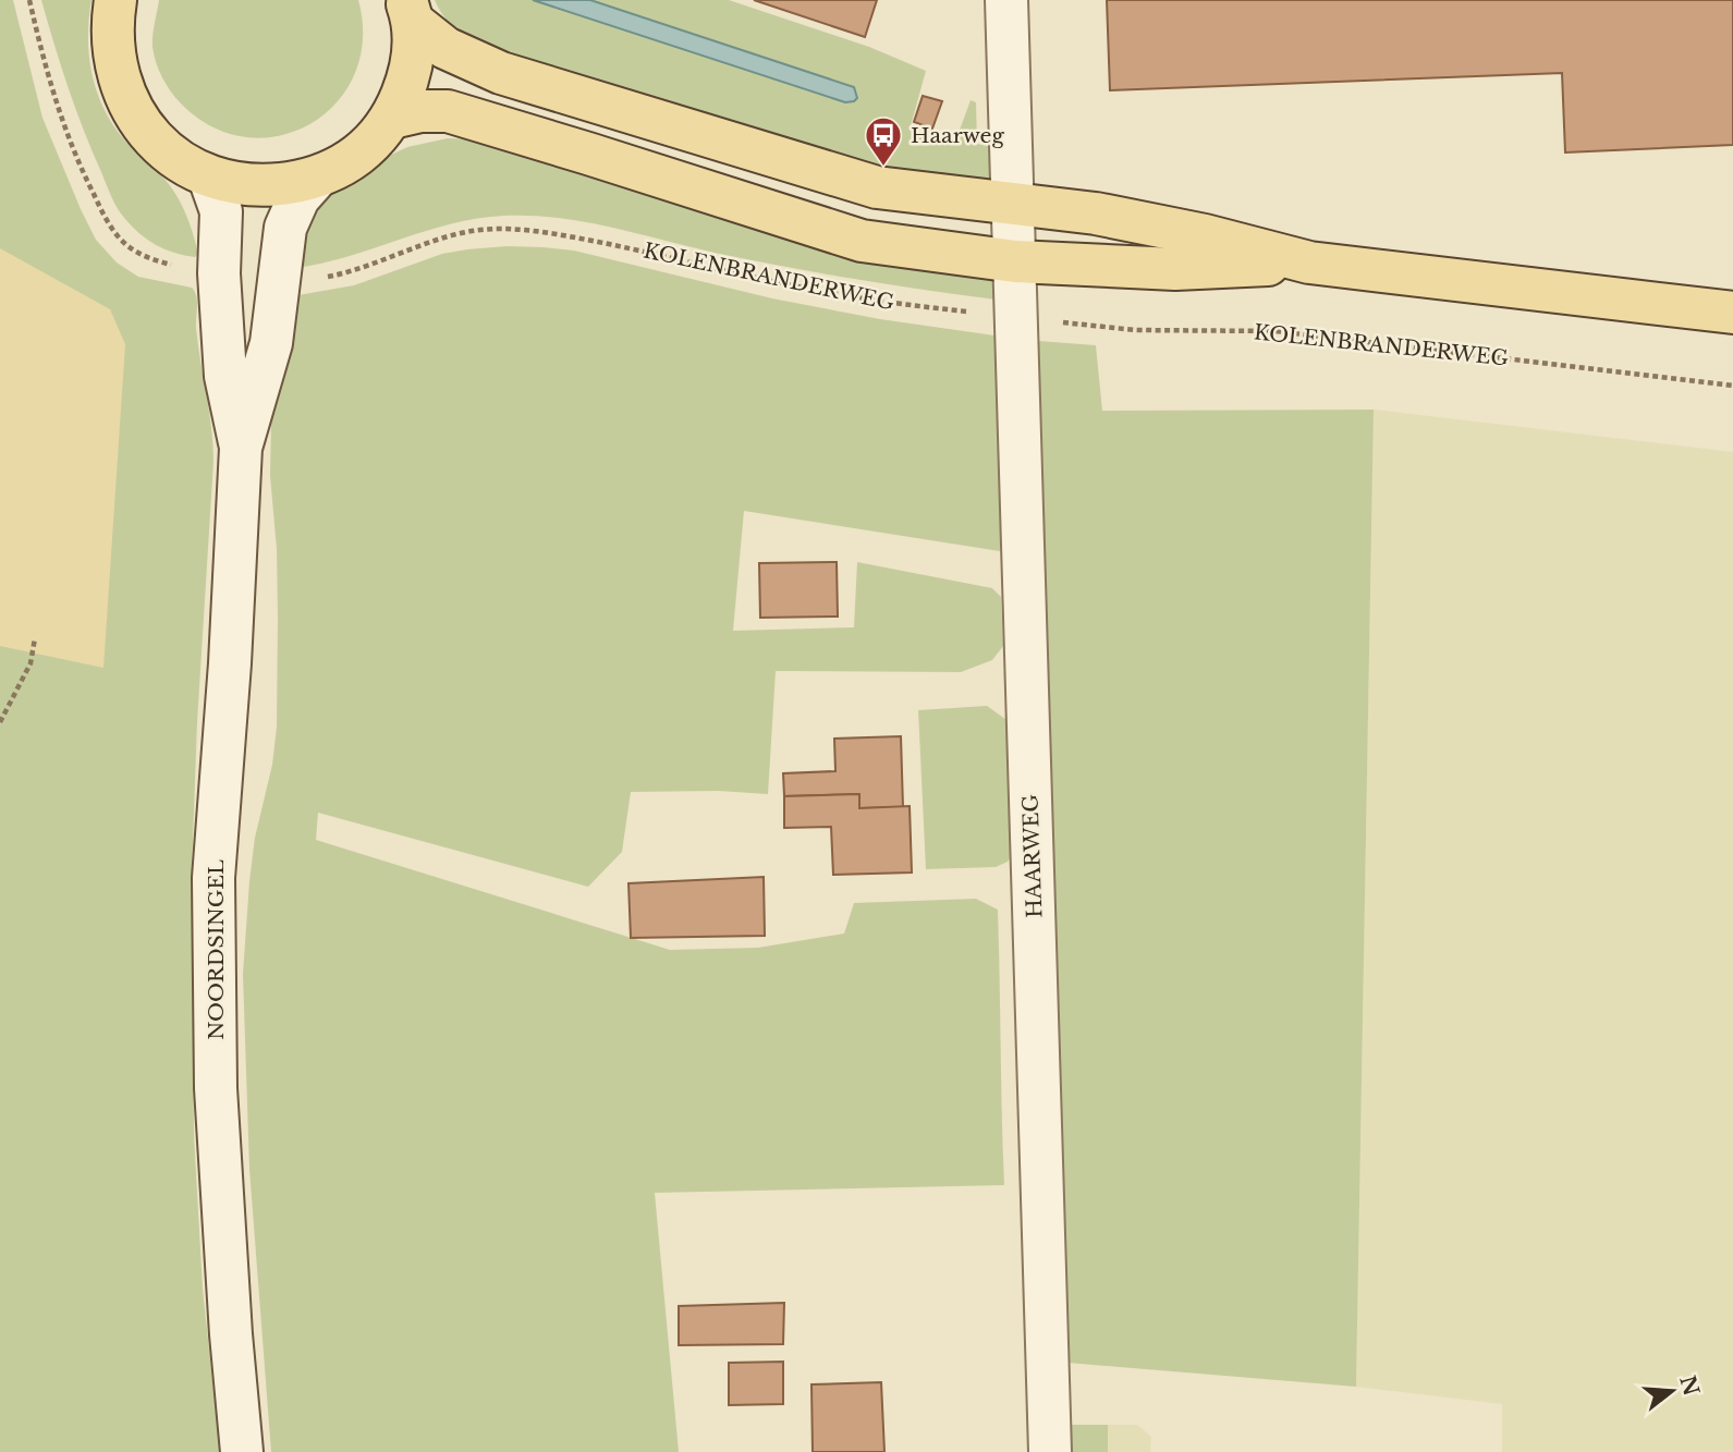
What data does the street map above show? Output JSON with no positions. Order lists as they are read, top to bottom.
{
  "streets": {
    "main road": ["HAARWEG", "NOORDSINGEL"],
    "path": ["KOLENBRANDERWEG"]
  },
  "crossings": [
    ["KOLENBRANDERWEG", "HAARWEG"],
    ["KOLENBRANDERWEG", "NOORDSINGEL"]
  ],
  "places": {
    "bus stop": ["Haarweg"]
  },
  "north": "right"
}
